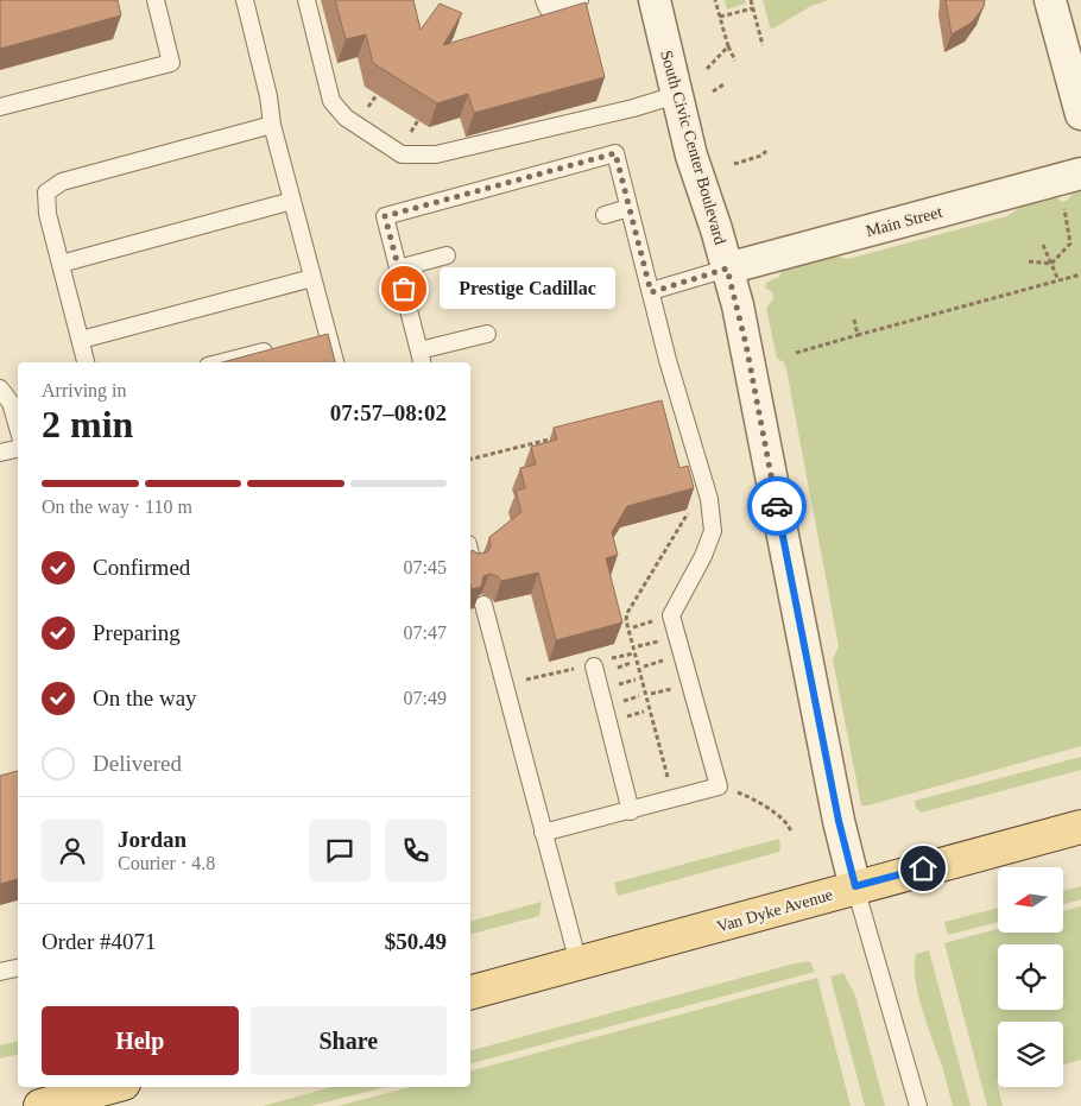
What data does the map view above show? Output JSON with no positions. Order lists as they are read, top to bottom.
{
  "streets": {
    "main road": ["Van Dyke Avenue"],
    "street": ["South Civic Center Boulevard", "Main Street"]
  },
  "crossings": [
    ["South Civic Center Boulevard", "Main Street"],
    ["South Civic Center Boulevard", "Van Dyke Avenue"]
  ],
  "places": ["Prestige Cadillac"],
  "north": "left",
  "page": {
    "bubble": "Prestige Cadillac",
    "heading": ["2 min", "Arriving in", "07:57–08:02"],
    "panel": [
      "Jordan",
      "Courier · 4.8",
      "Order #4071",
      "$50.49"
    ],
    "bar": "On the way · 110 m",
    "list": [
      ["Confirmed", "07:45"],
      ["Preparing", "07:47"],
      ["On the way", "07:49"],
      "Delivered"
    ],
    "buttons": ["Help", "Share"]
  }
}
